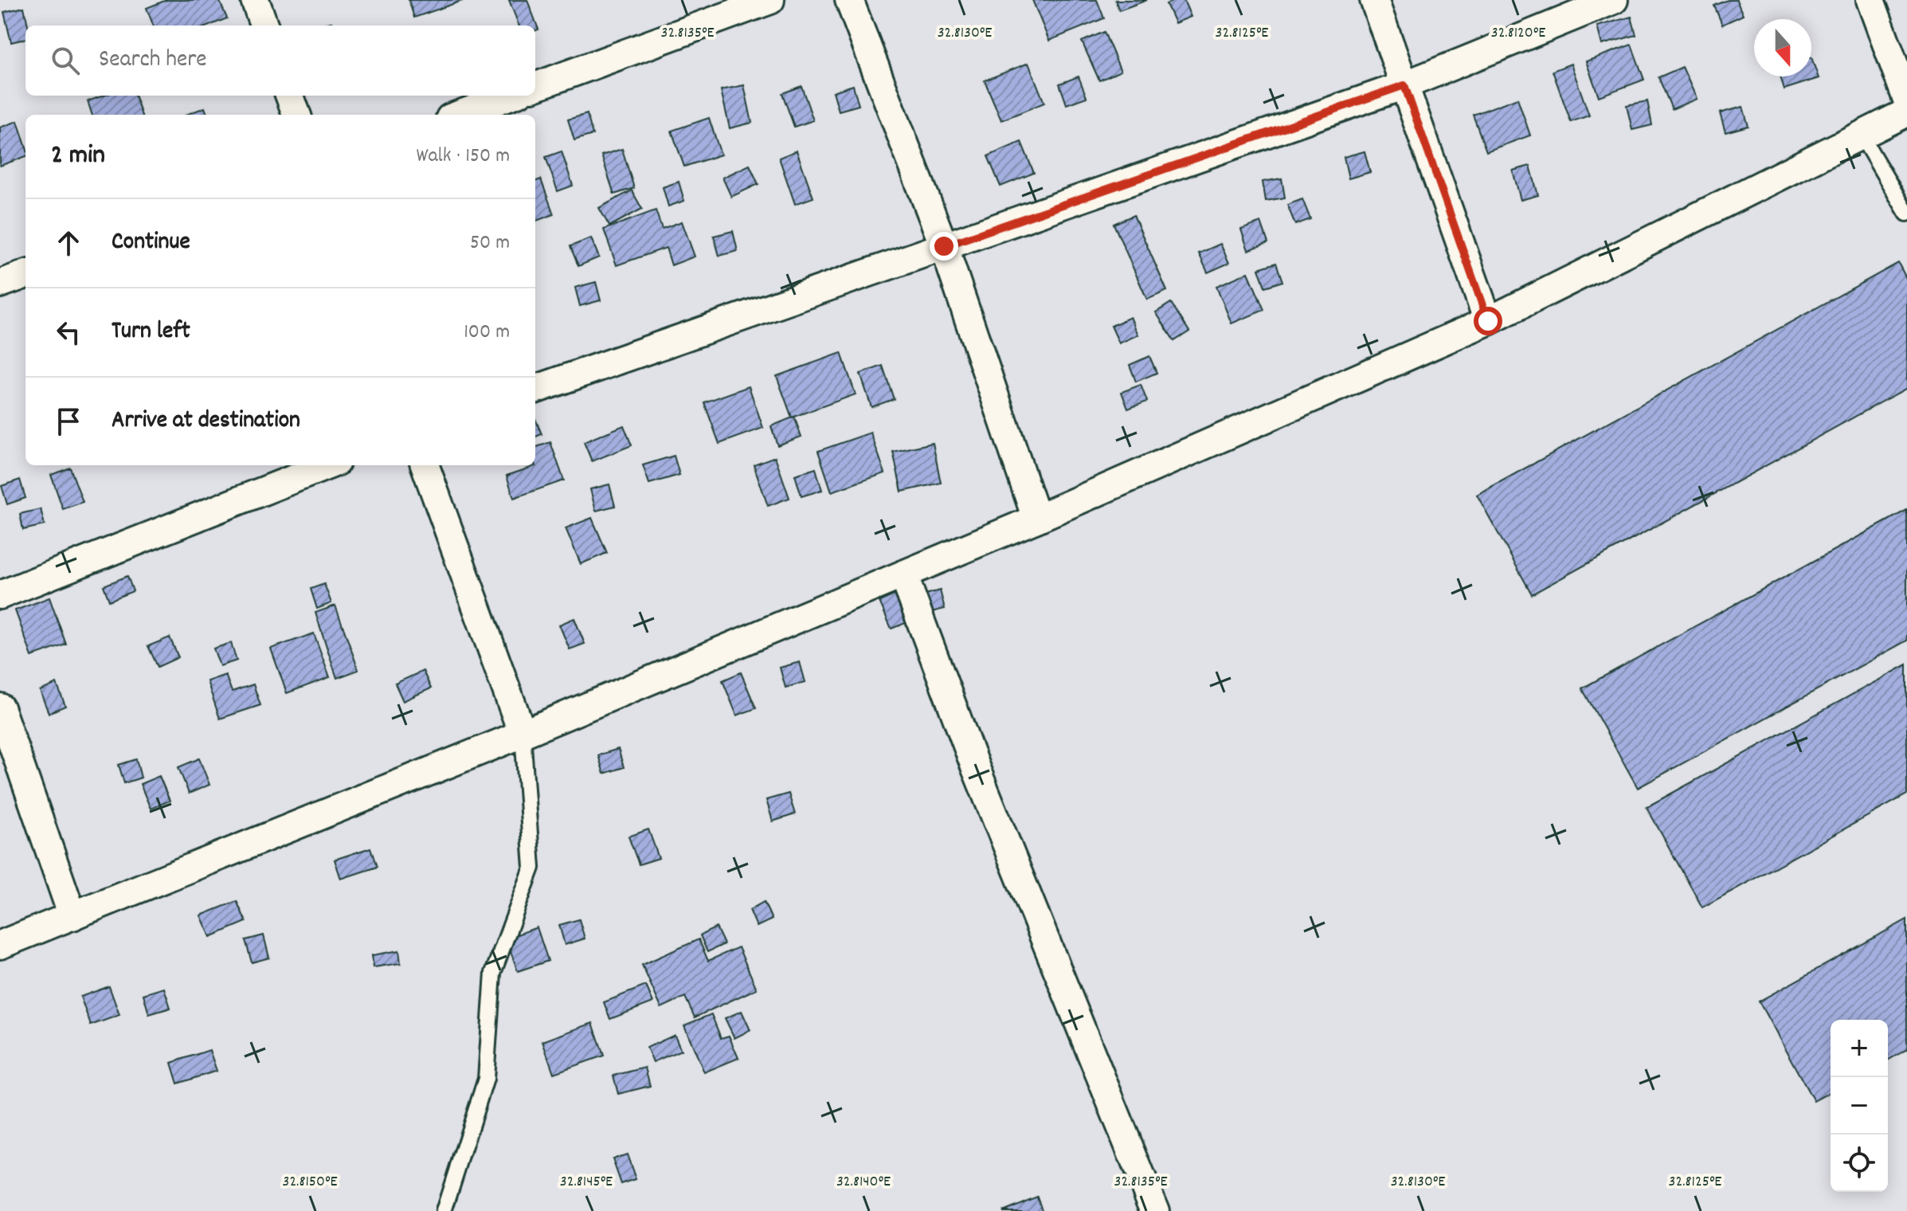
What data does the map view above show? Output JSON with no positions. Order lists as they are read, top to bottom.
{
  "north": "bottom",
  "page": {
    "search": "Search here",
    "heading": ["2 min", "Walk · 150 m"],
    "list": [
      ["Continue", "50 m"],
      ["Turn left", "100 m"],
      "Arrive at destination"
    ],
    "map_buttons": ["+", "−"]
  },
  "coordinates": [
    "32.8135°E",
    "32.8130°E",
    "32.8125°E",
    "32.8120°E",
    "32.8150°E",
    "32.8145°E",
    "32.8140°E"
  ]
}
